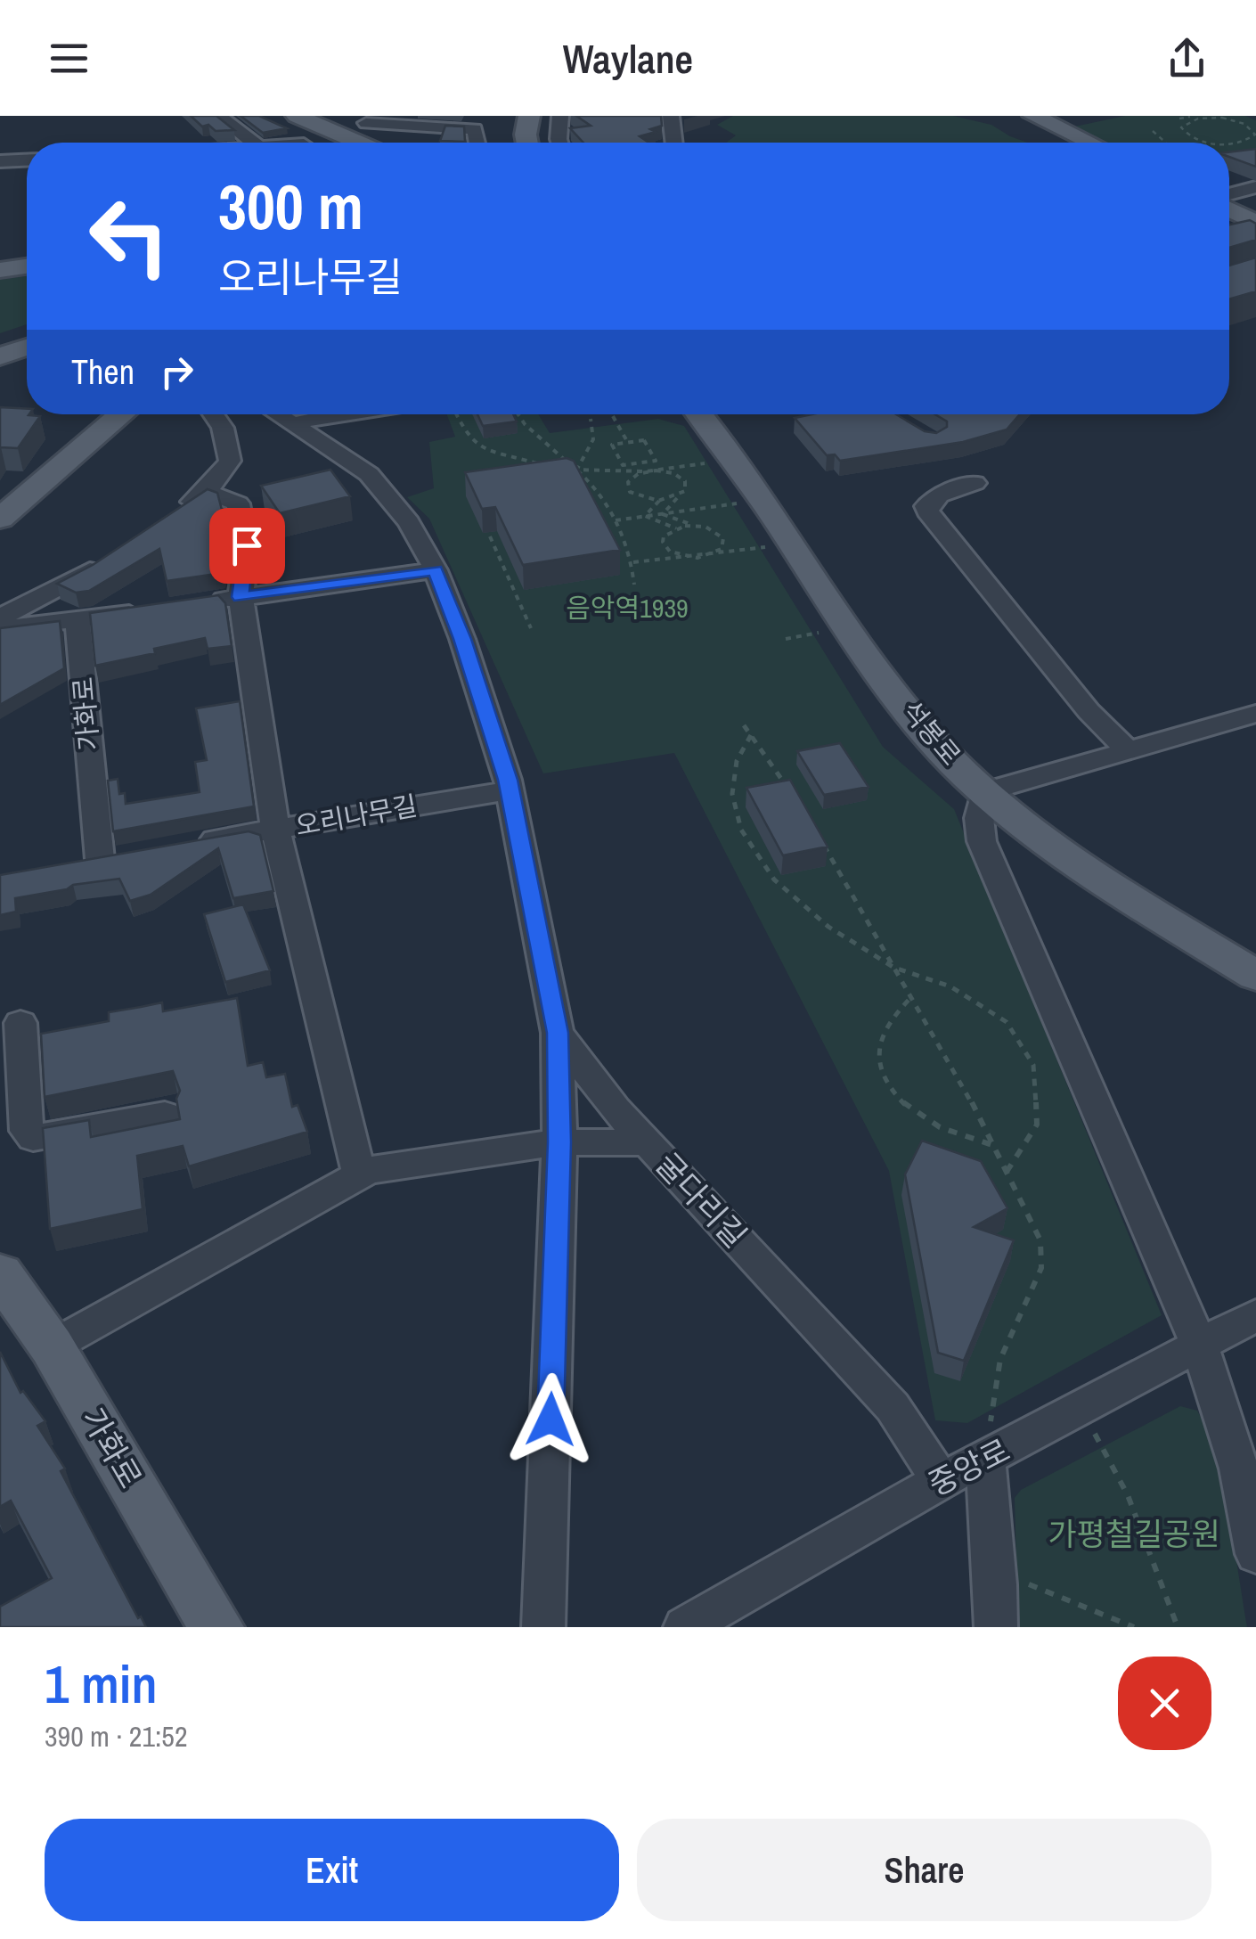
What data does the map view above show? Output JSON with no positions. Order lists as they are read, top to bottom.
{
  "streets": {
    "main road": ["가화로", "석봉로"],
    "street": ["오리나무길", "굴다리길", "중앙로"]
  },
  "crossings": [
    ["가화로", "굴다리길"],
    ["굴다리길", "중앙로"]
  ],
  "parks": ["음악역1939", "가평철길공원"],
  "page": {
    "header": "Waylane",
    "turn": ["300 m", "오리나무길"],
    "then": "Then",
    "heading": ["1 min", "390 m · 21:52"],
    "buttons": ["Exit", "Share"]
  }
}
